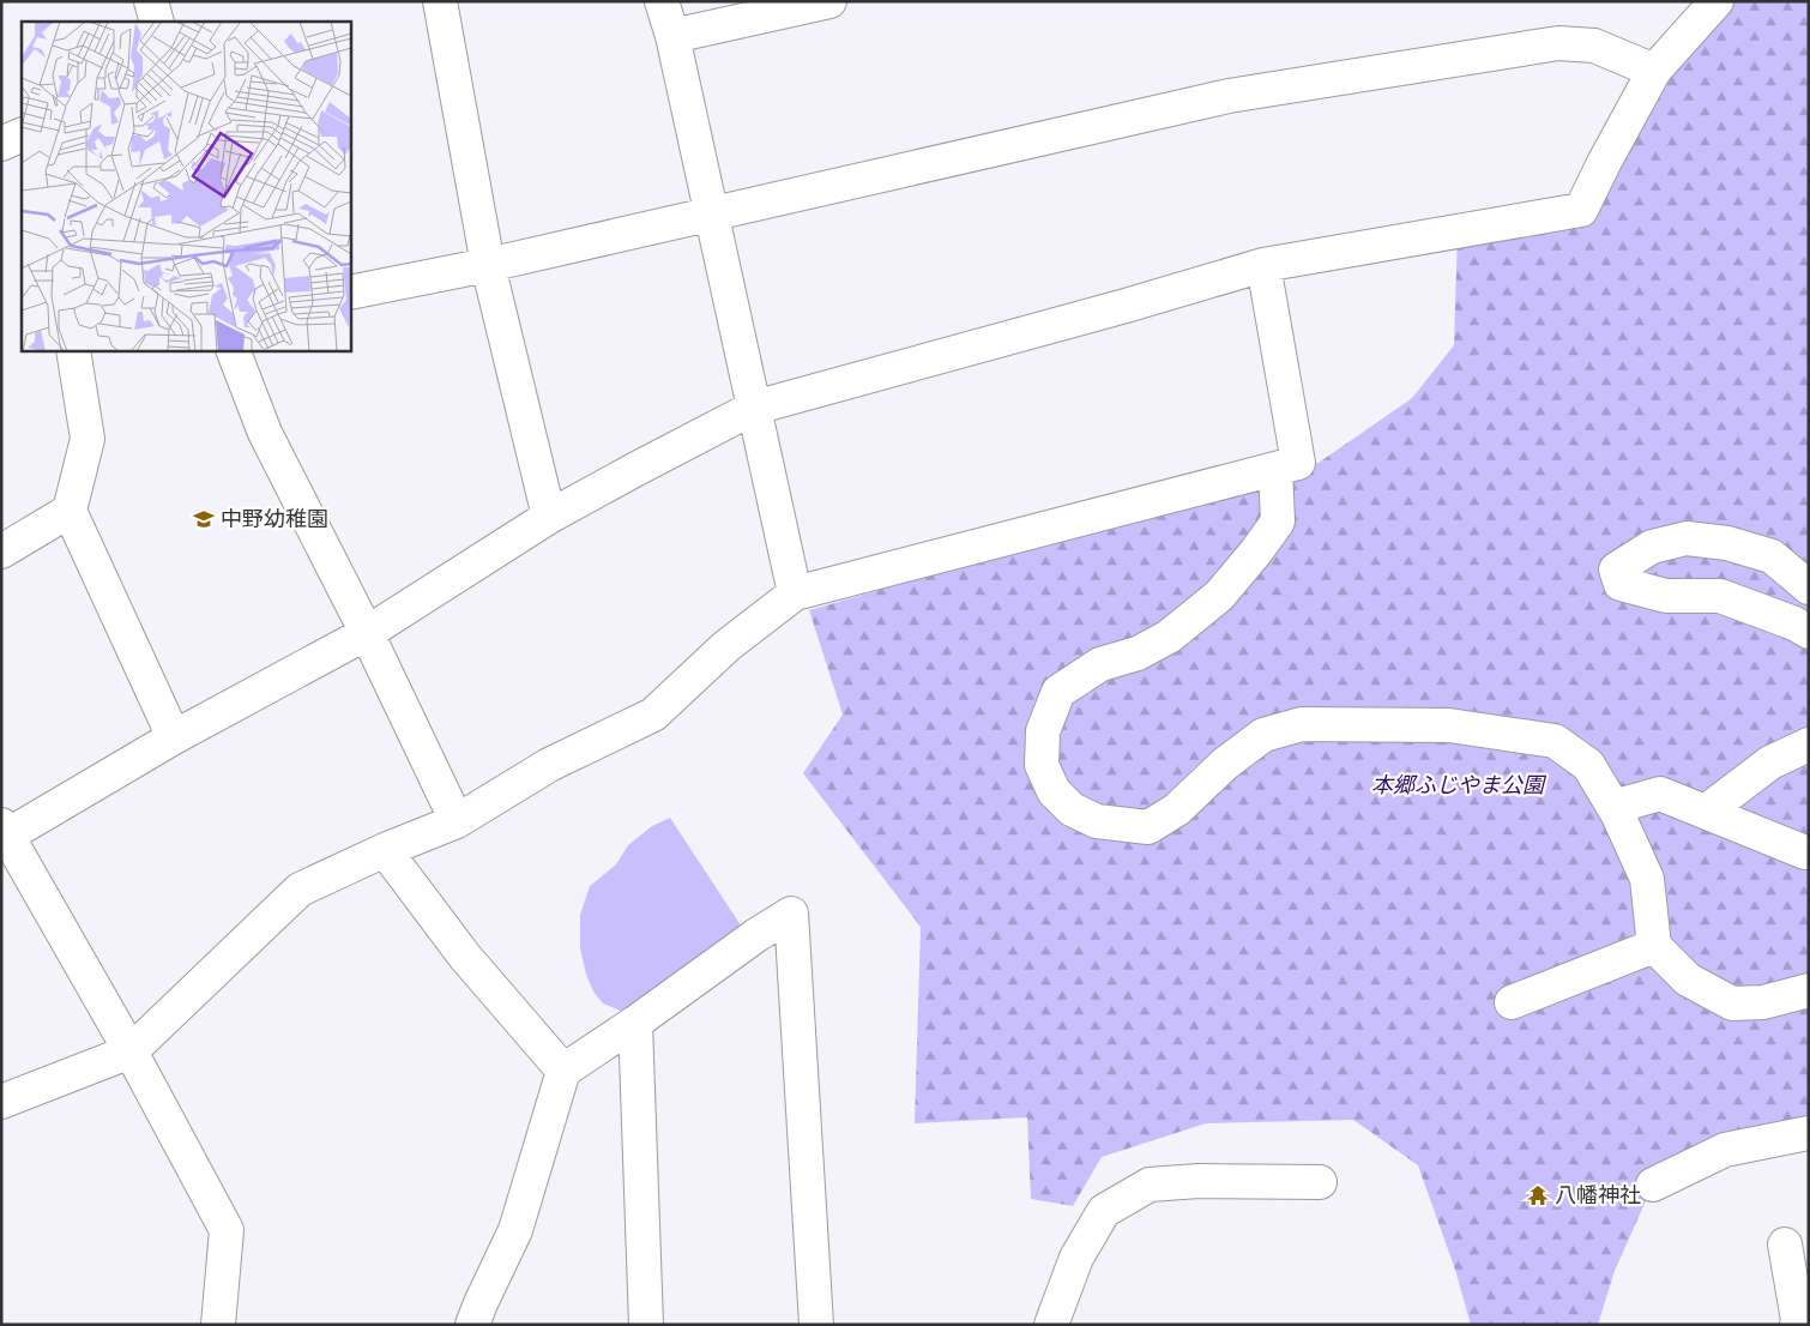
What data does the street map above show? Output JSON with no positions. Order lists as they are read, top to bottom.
{
  "parks": ["本郷ふじやま公園"],
  "places": {
    "school or university": ["中野幼稚園"],
    "temple": ["八幡神社"]
  }
}
